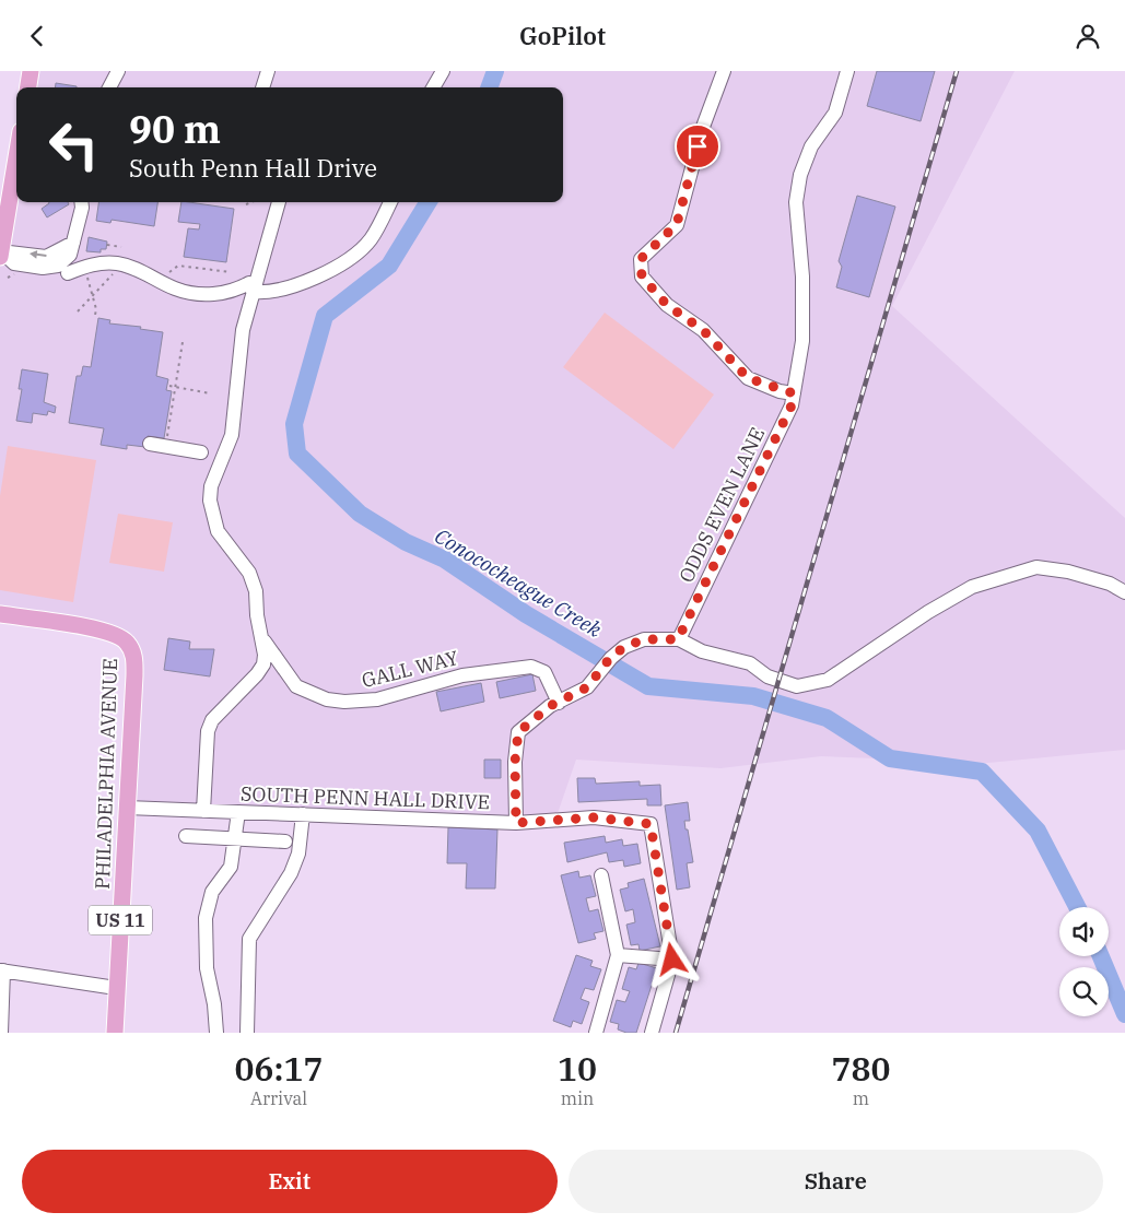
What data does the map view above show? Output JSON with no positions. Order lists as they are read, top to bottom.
{
  "streets": {
    "main road": ["PHILADELPHIA AVENUE", "US 11"],
    "street": ["ODDS EVEN LANE", "GALL WAY", "SOUTH PENN HALL DRIVE"]
  },
  "crossings": [
    ["PHILADELPHIA AVENUE", "SOUTH PENN HALL DRIVE"]
  ],
  "water": ["Conococheague Creek"],
  "page": {
    "header": "GoPilot",
    "turn": ["90 m", "South Penn Hall Drive"],
    "eta": [
      "06:17",
      "Arrival",
      "10",
      "min",
      "780",
      "m"
    ],
    "buttons": ["Exit", "Share"]
  }
}
